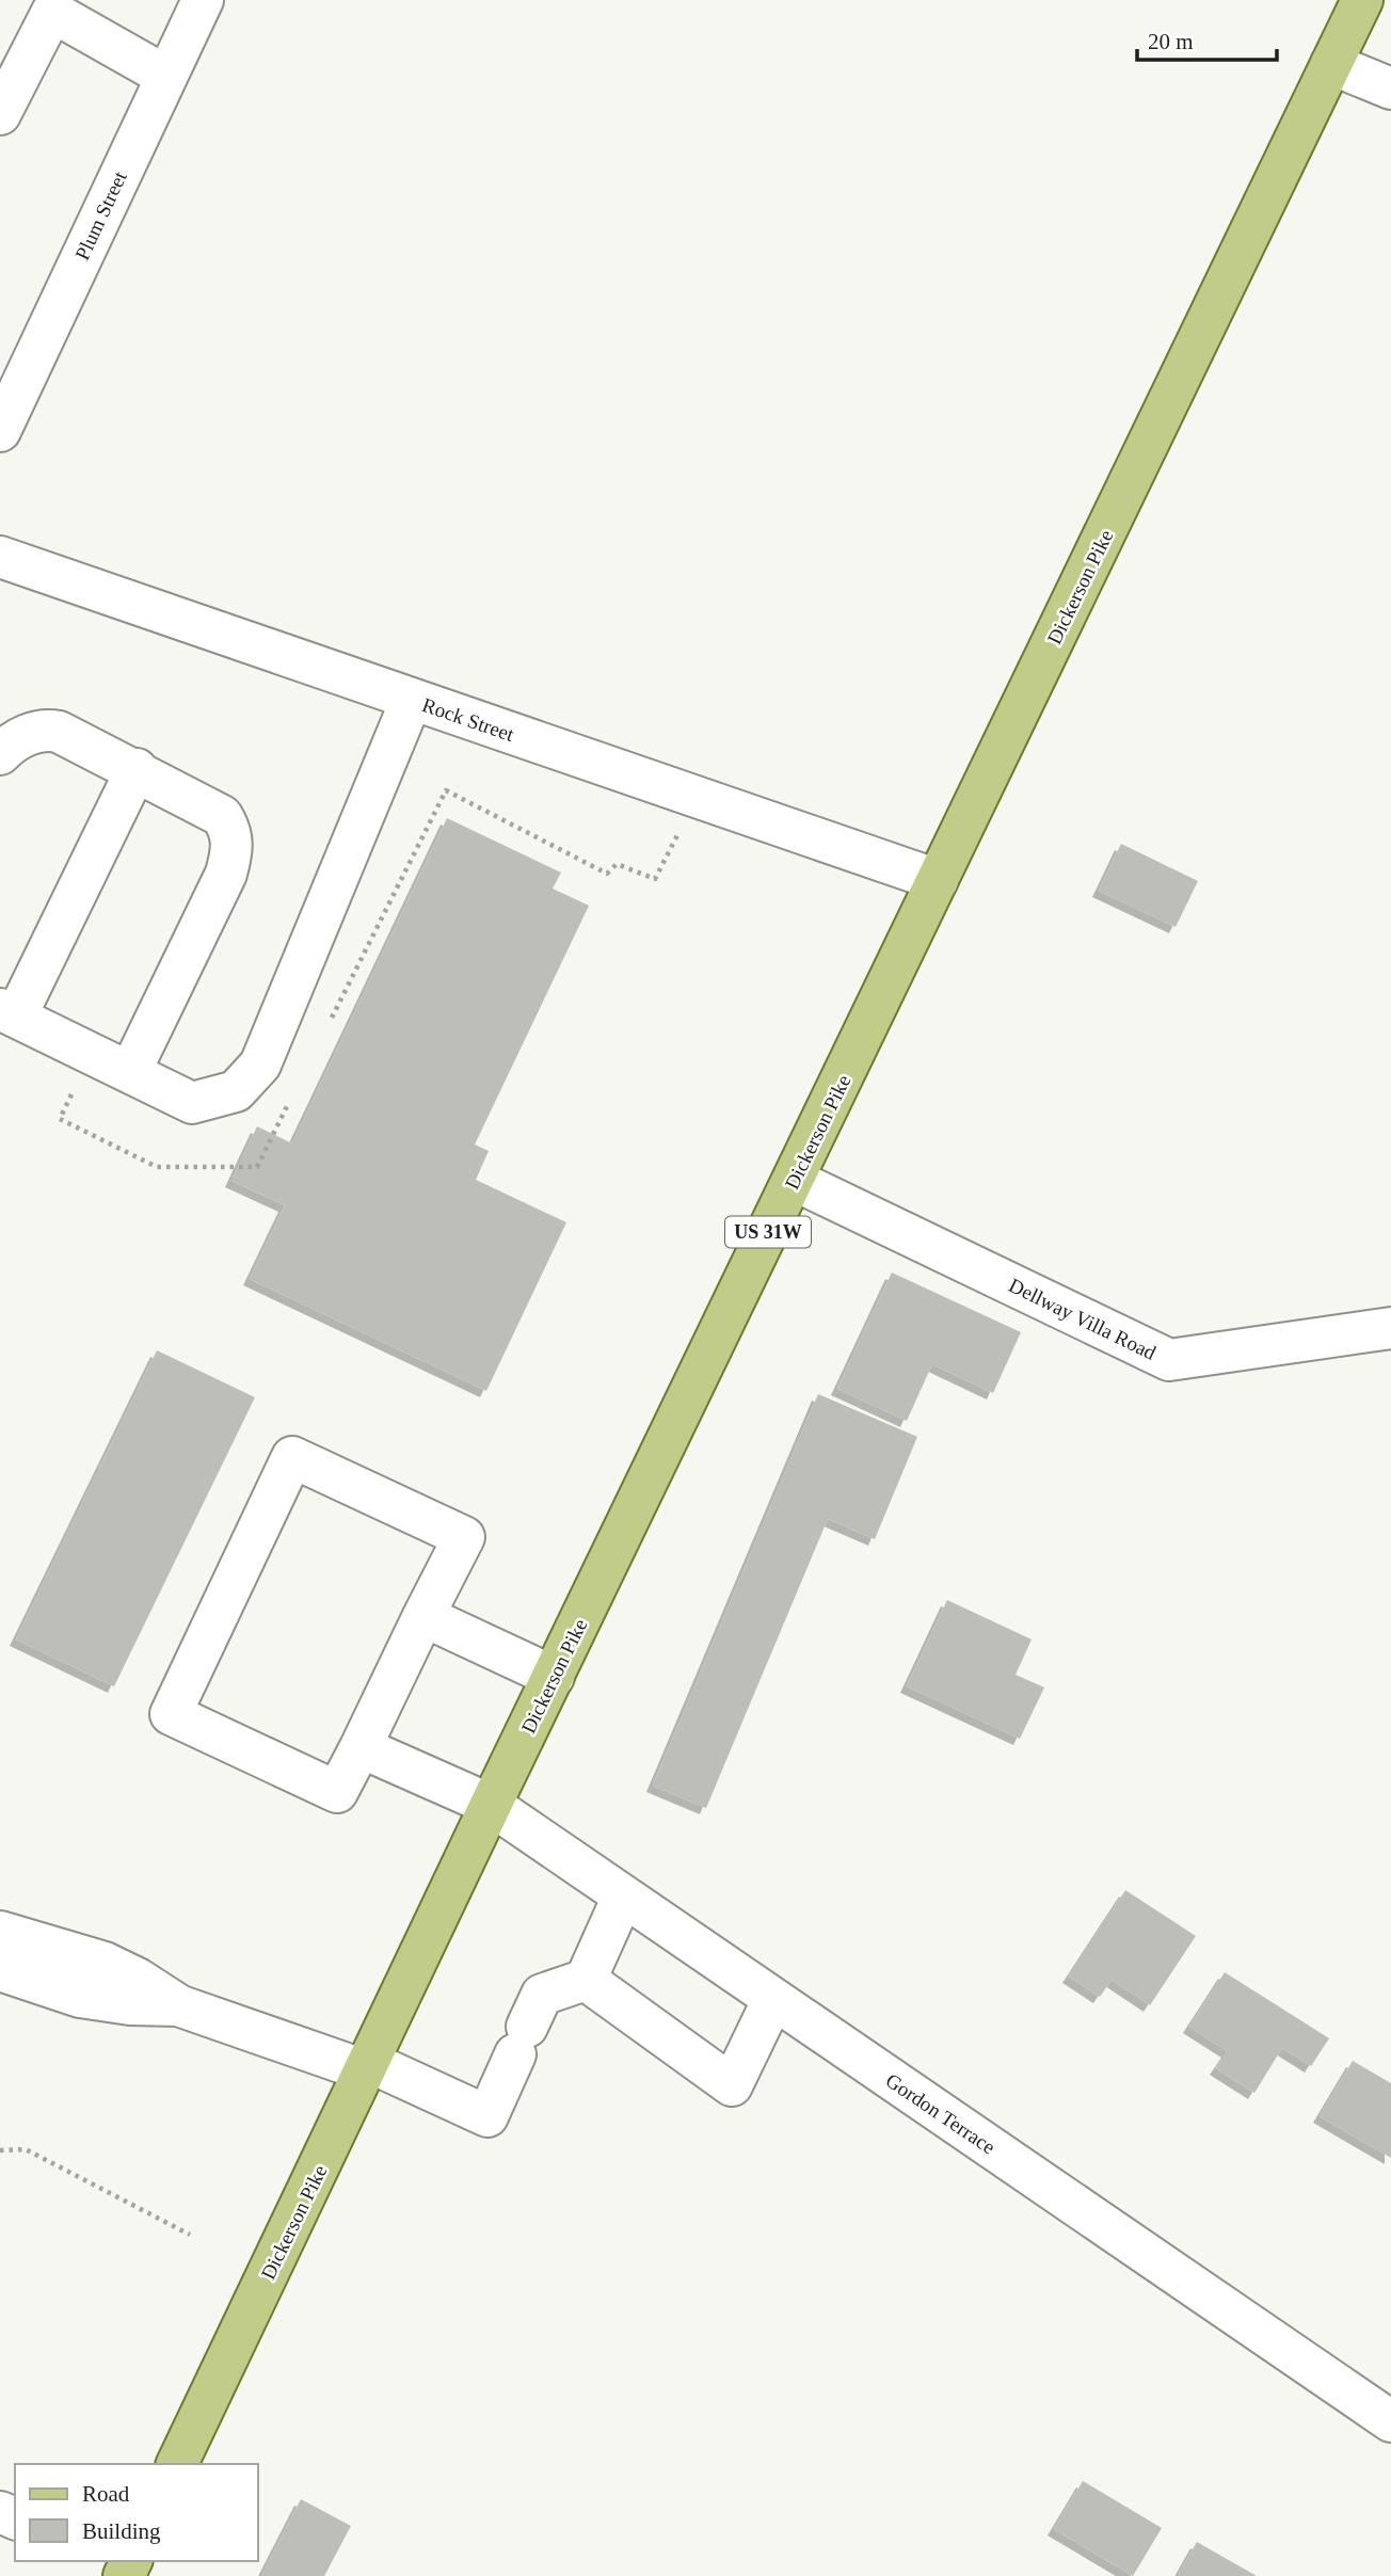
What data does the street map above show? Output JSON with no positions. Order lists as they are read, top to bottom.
{
  "streets": {
    "main road": ["Dickerson Pike", "US 31W"],
    "street": [
      "Plum Street",
      "Rock Street",
      "Dellway Villa Road",
      "Gordon Terrace"
    ]
  },
  "crossings": [
    ["Dickerson Pike", "Rock Street"],
    ["Dickerson Pike", "Dellway Villa Road"],
    ["Dickerson Pike", "Gordon Terrace"]
  ],
  "legend": ["Road", "Building"],
  "scale_bar": "20 m"
}
